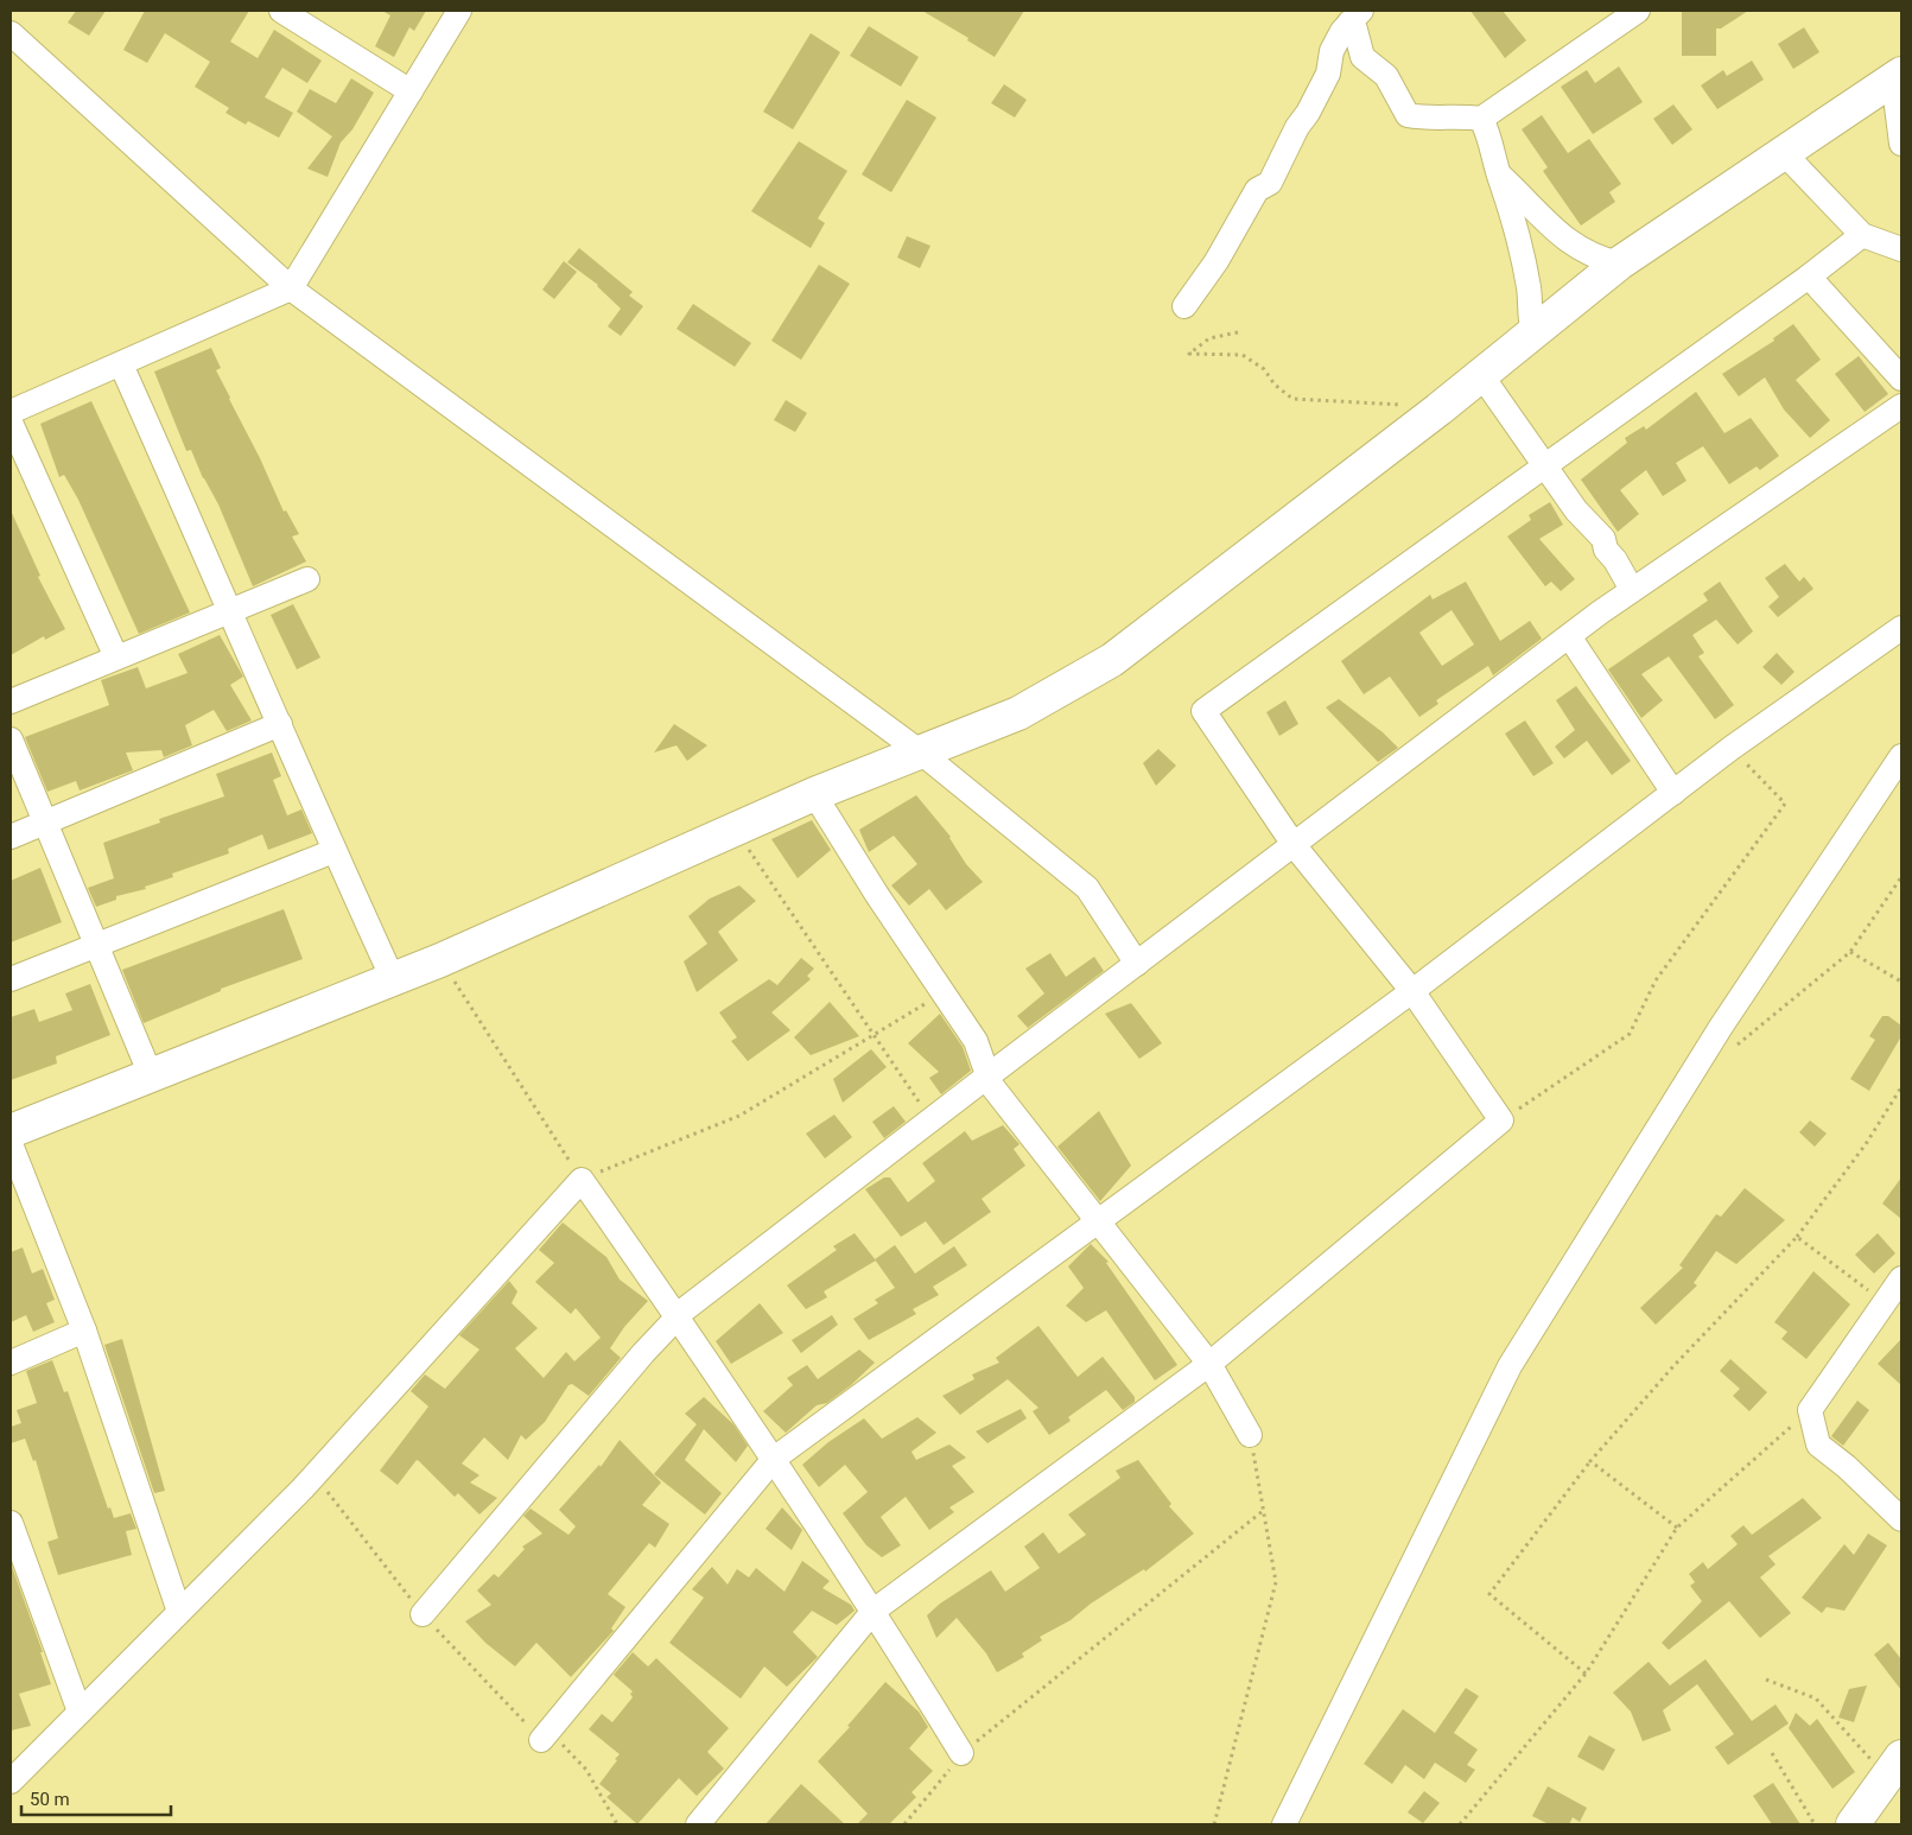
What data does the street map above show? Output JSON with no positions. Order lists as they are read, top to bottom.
{
  "scale_bar": "50 m"
}
